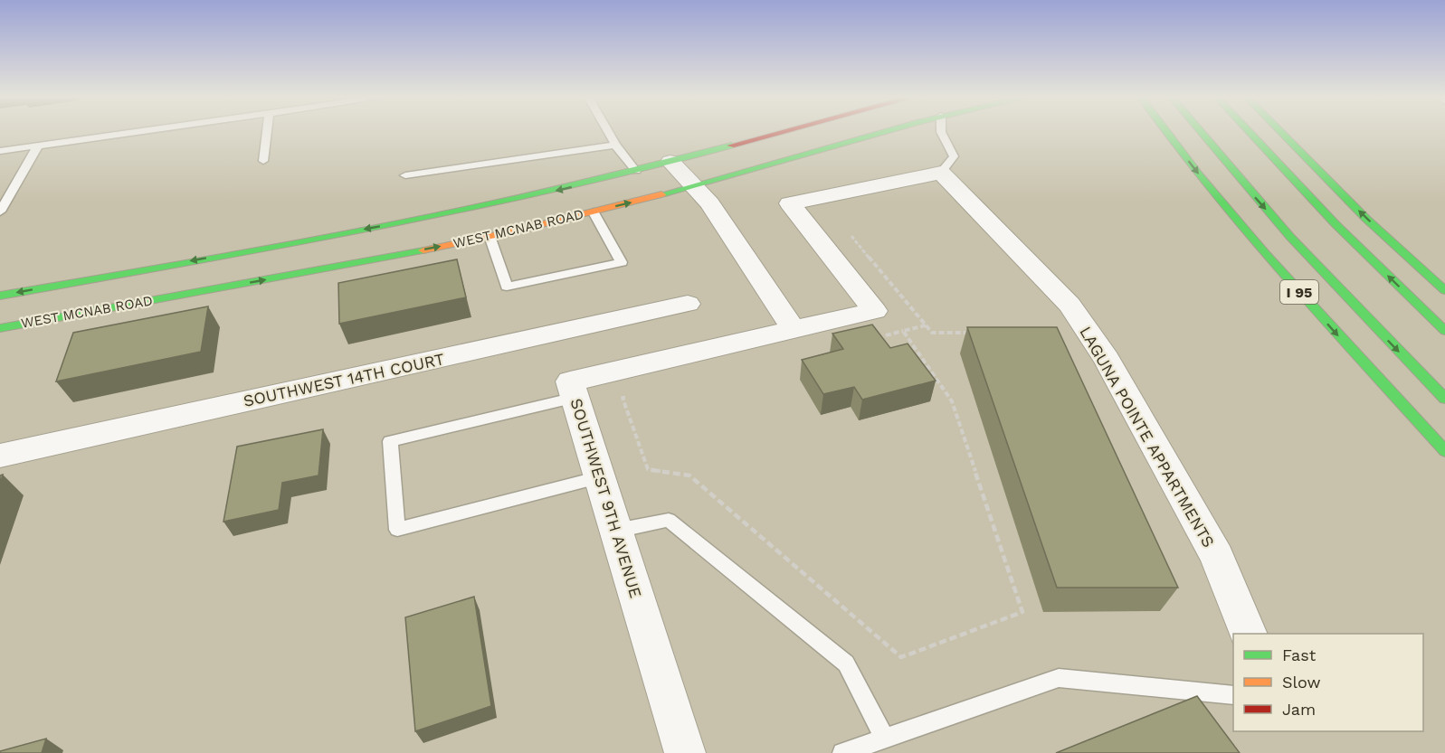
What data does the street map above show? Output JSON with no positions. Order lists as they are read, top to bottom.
{
  "streets": {
    "main road": ["WEST MCNAB ROAD", "I 95"],
    "street": ["SOUTHWEST 14TH COURT", "LAGUNA POINTE APPARTMENTS", "SOUTHWEST 9TH AVENUE"]
  },
  "legend": ["Fast", "Slow", "Jam"]
}
